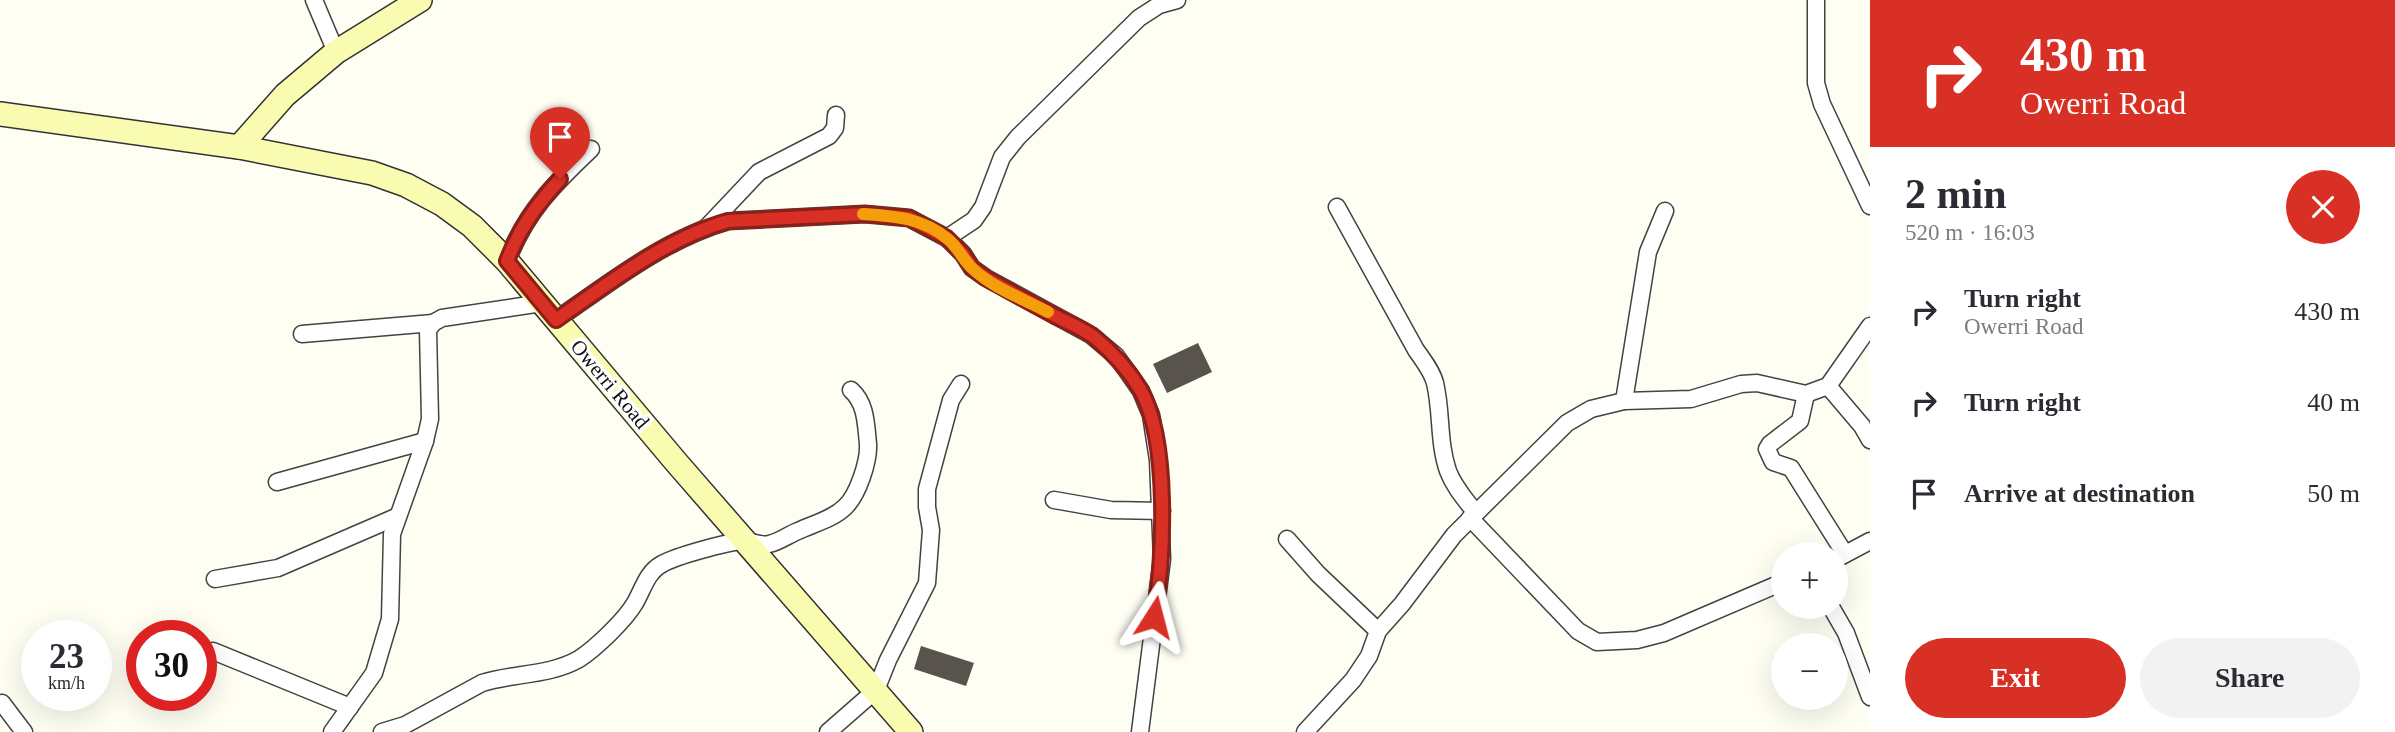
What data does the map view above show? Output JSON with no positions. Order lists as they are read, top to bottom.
{
  "streets": {
    "main road": ["Owerri Road"]
  },
  "page": {
    "turn": ["430 m", "Owerri Road"],
    "heading": ["2 min", "520 m · 16:03"],
    "list": [
      {
        "name": "Turn right",
        "note": "Owerri Road",
        "value": "430 m"
      },
      {
        "name": "Turn right",
        "value": "40 m"
      },
      {
        "name": "Arrive at destination",
        "value": "50 m"
      }
    ],
    "map_buttons": ["+", "−"],
    "speed": "23 km/h",
    "limit": "30",
    "buttons": ["Exit", "Share"]
  }
}
